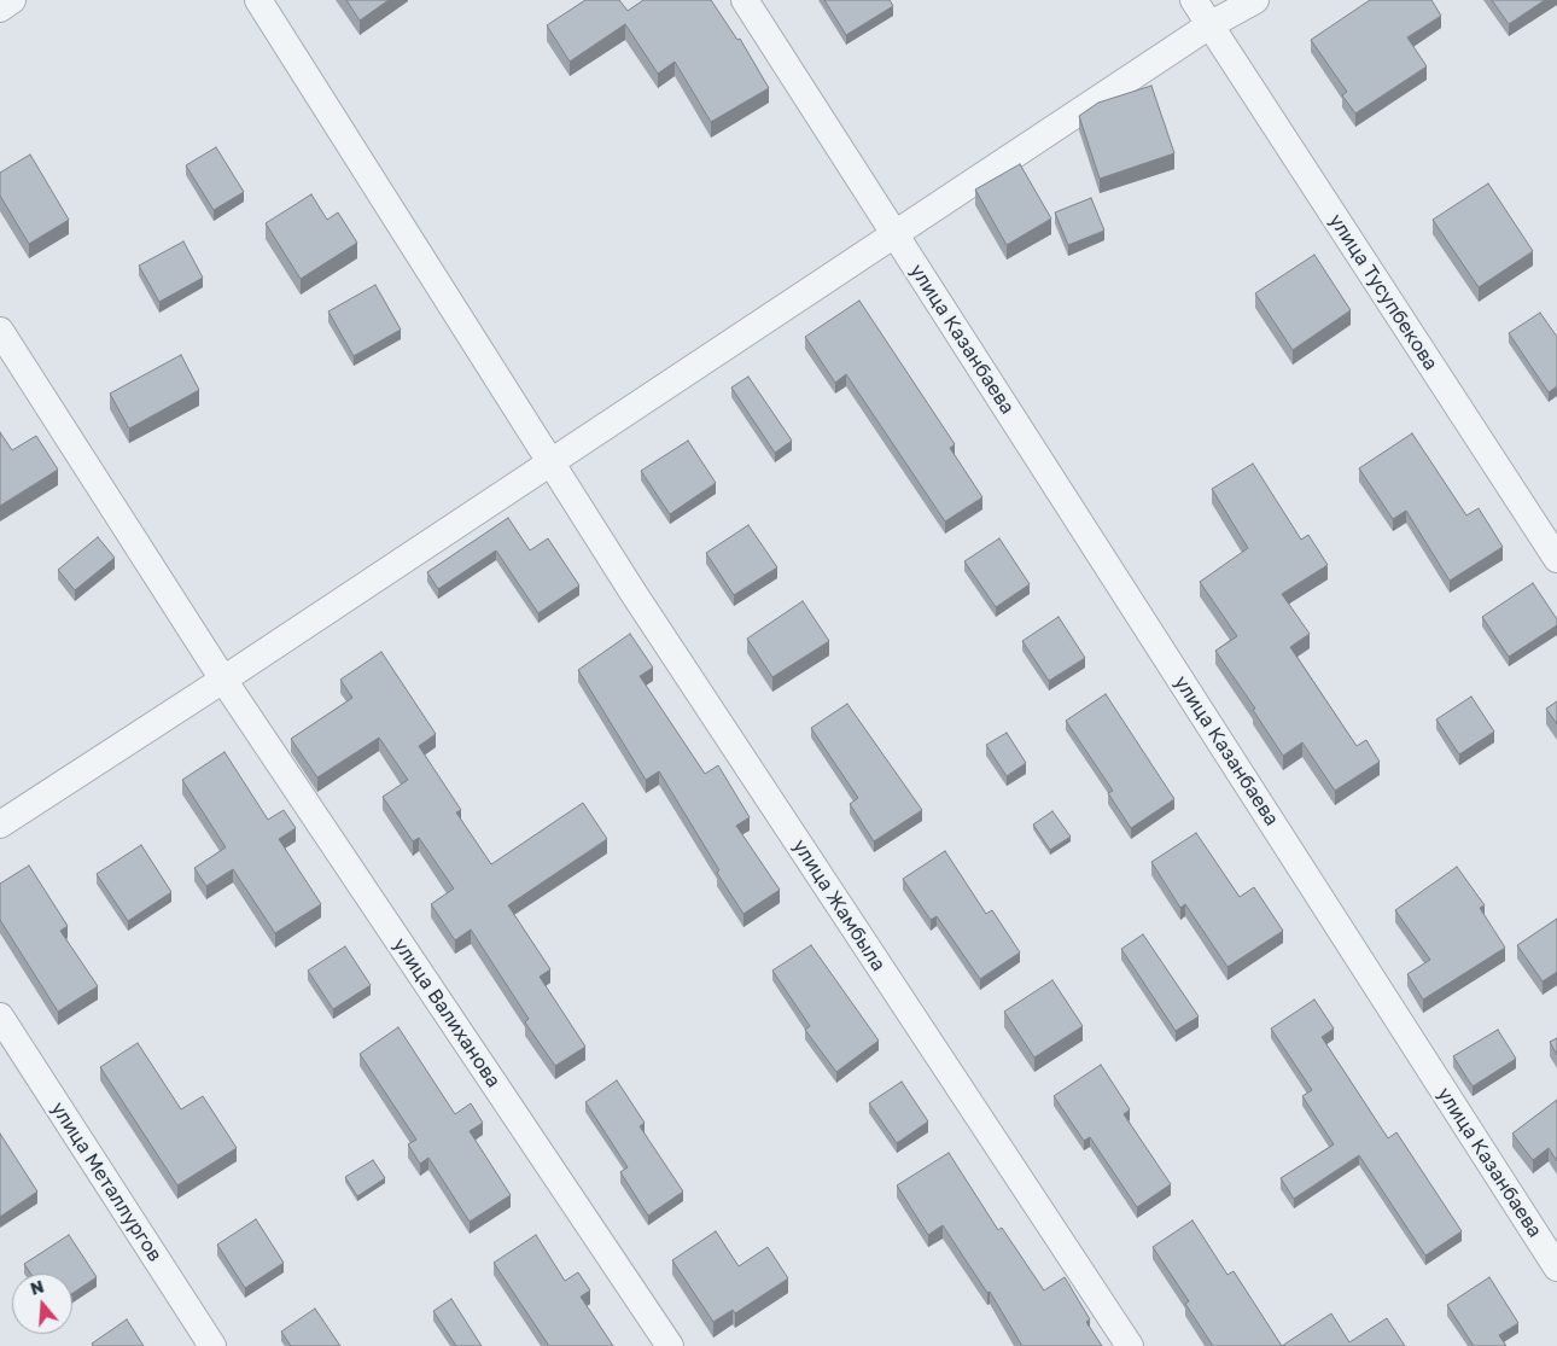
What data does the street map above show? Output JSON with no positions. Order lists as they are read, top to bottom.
{
  "streets": {
    "street": [
      "улица Тусупбекова",
      "улица Казанбаева",
      "улица Жамбыла",
      "улица Валиханова",
      "улица Металлургов"
    ]
  },
  "north": "top"
}
